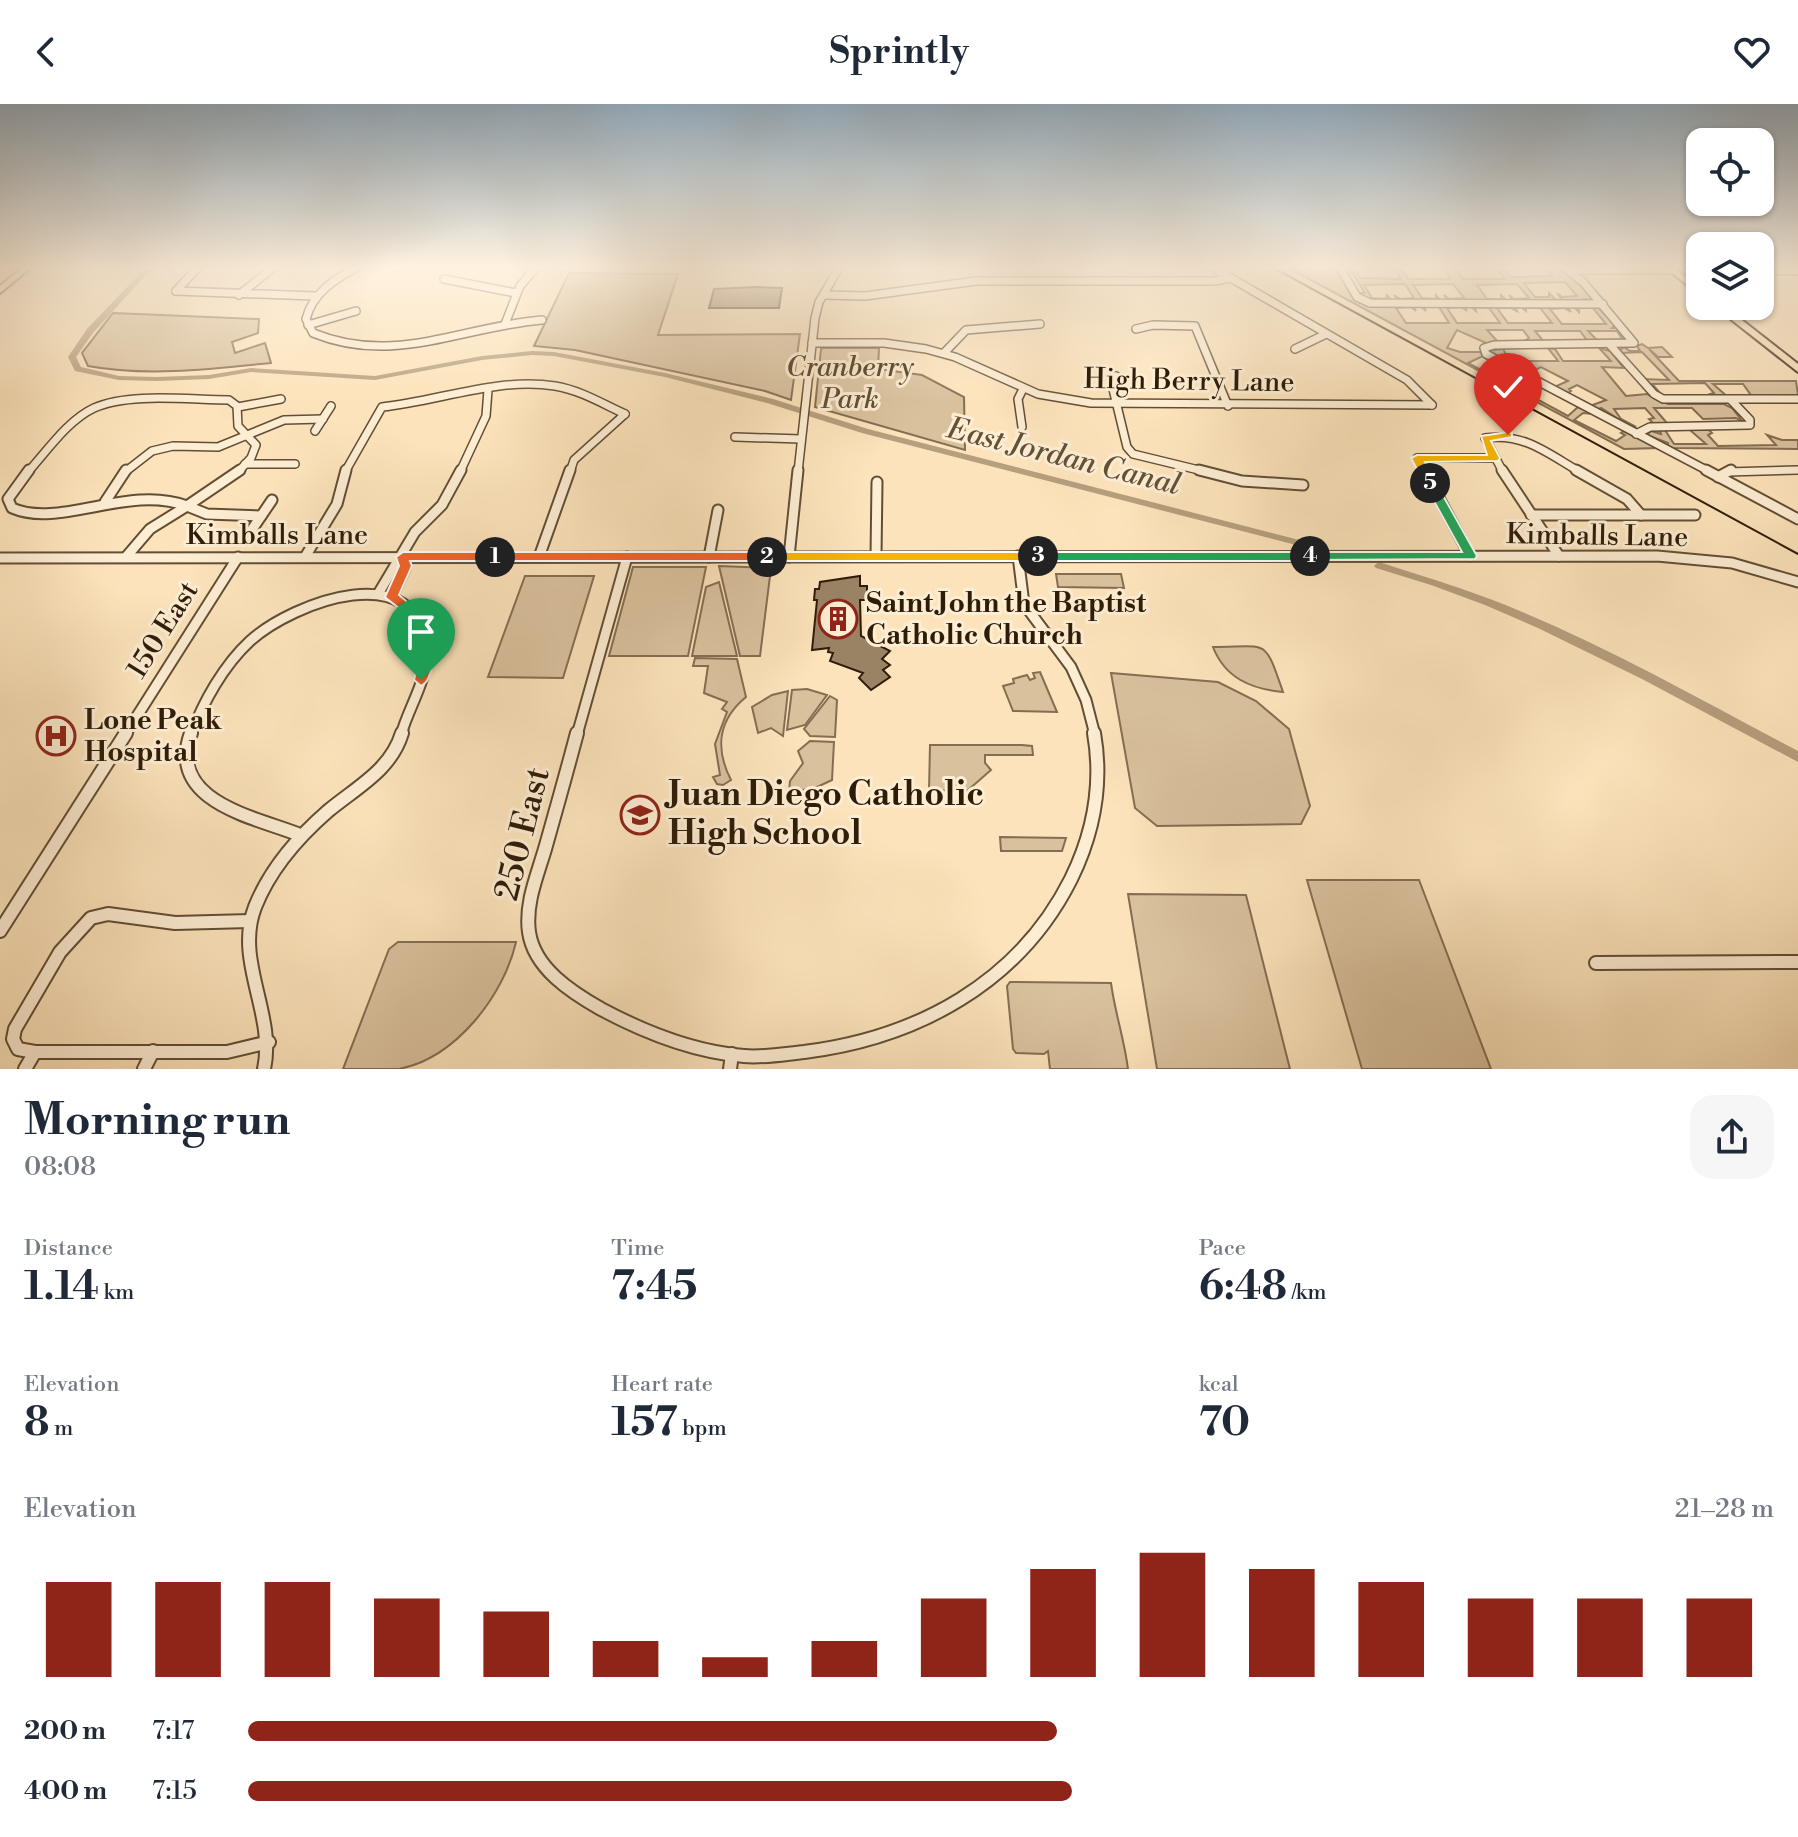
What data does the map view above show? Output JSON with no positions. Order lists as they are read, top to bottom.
{
  "streets": {
    "street": [
      "High Berry Lane",
      "Kimballs Lane",
      "150 East",
      "250 East"
    ]
  },
  "crossings": [
    ["Kimballs Lane", "150 East"],
    ["Kimballs Lane", "250 East"]
  ],
  "water": ["East Jordan Canal"],
  "parks": ["Cranberry Park"],
  "places": {
    "building": ["Saint John the Baptist Catholic Church"],
    "hospital": ["Lone Peak Hospital"],
    "school or university": ["Juan Diego Catholic High School"]
  },
  "page": {
    "header": "Sprintly",
    "pins": [
      "5",
      "3",
      "4",
      "1",
      "2"
    ],
    "heading": ["Morning run", "08:08"],
    "stats": [
      ["Distance", "1.14 km"],
      ["Time", "7:45"],
      ["Pace", "6:48 /km"],
      ["Elevation", "8 m"],
      ["Heart rate", "157 bpm"],
      ["kcal", "70"]
    ],
    "chart": ["Elevation", "21–28 m"],
    "list": [
      {
        "name": "200 m",
        "note": "7:17"
      },
      {
        "name": "400 m",
        "note": "7:15"
      }
    ]
  }
}
